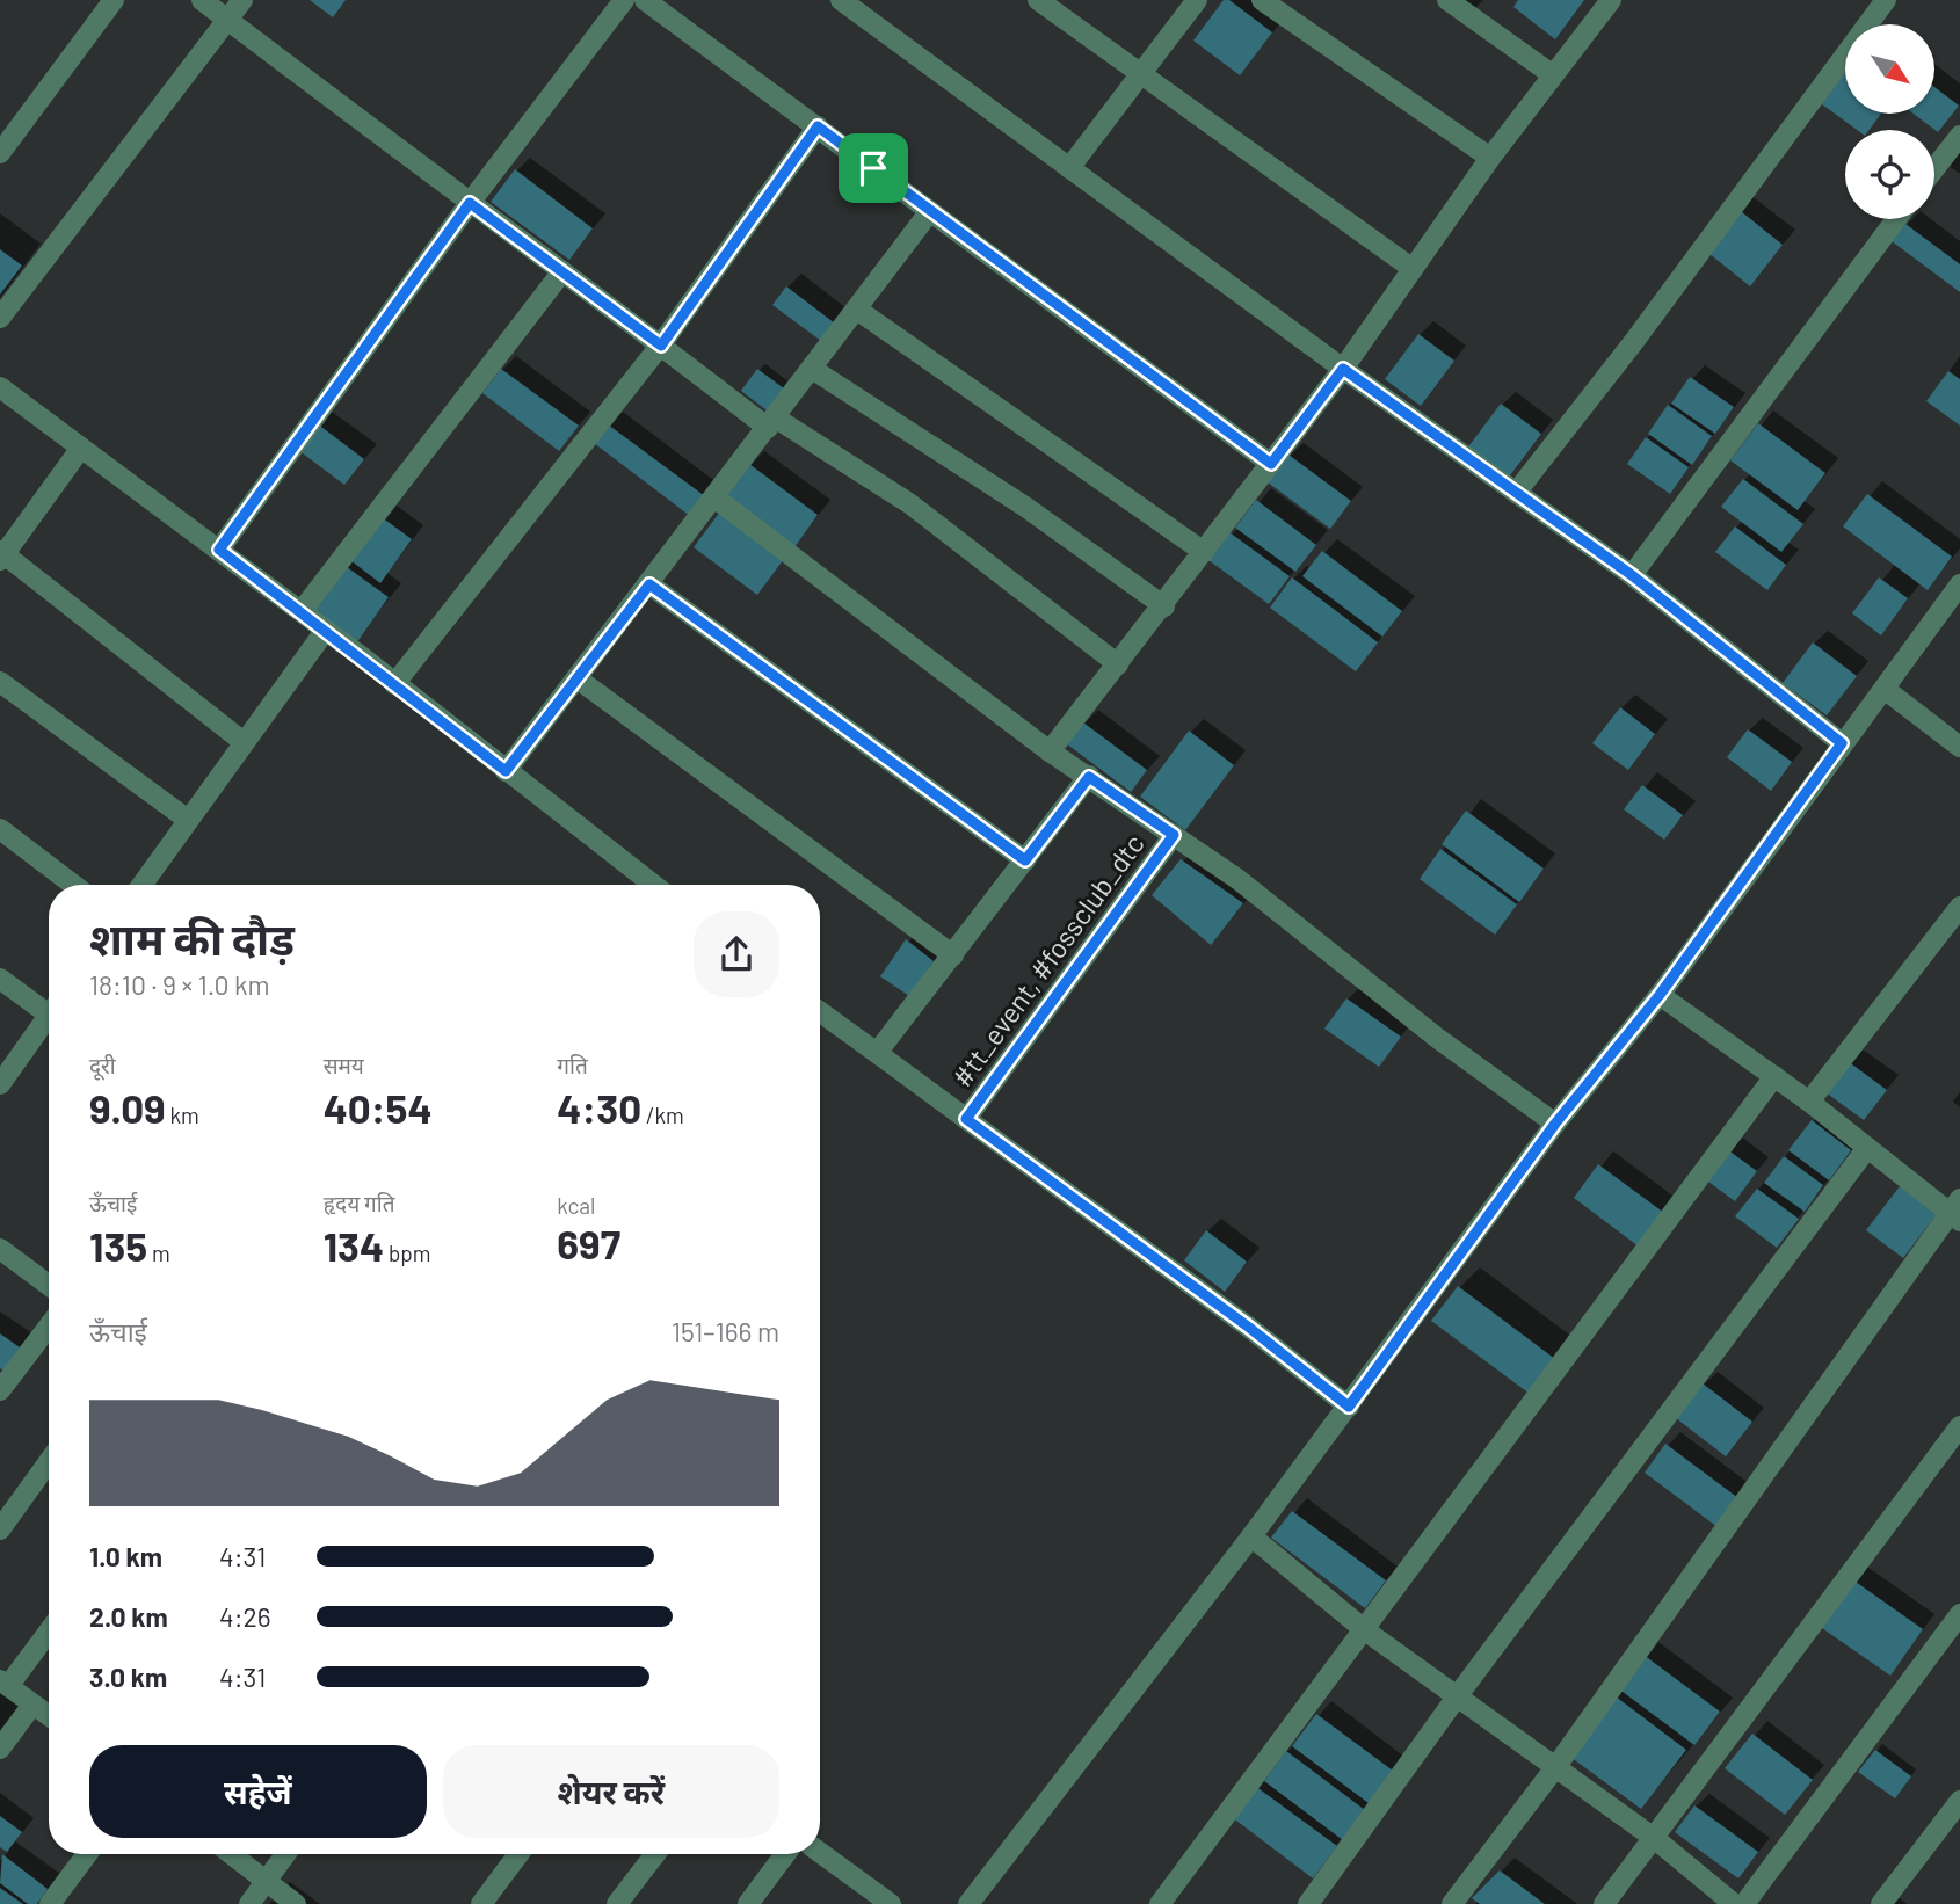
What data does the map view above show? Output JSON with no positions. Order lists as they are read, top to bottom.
{
  "streets": {
    "street": ["#tt_event, #fossclub_dtc"]
  },
  "north": "bottom right",
  "page": {
    "heading": ["शाम की दौड़", "18:10 · 9 × 1.0 km"],
    "stats": [
      ["दूरी", "9.09 km"],
      ["समय", "40:54"],
      ["गति", "4:30 /km"],
      ["ऊँचाई", "135 m"],
      ["हृदय गति", "134 bpm"],
      ["kcal", "697"]
    ],
    "chart": ["ऊँचाई", "151–166 m"],
    "list": [
      {
        "name": "1.0 km",
        "note": "4:31"
      },
      {
        "name": "2.0 km",
        "note": "4:26"
      },
      {
        "name": "3.0 km",
        "note": "4:31"
      }
    ],
    "buttons": ["सहेजें", "शेयर करें"]
  }
}
